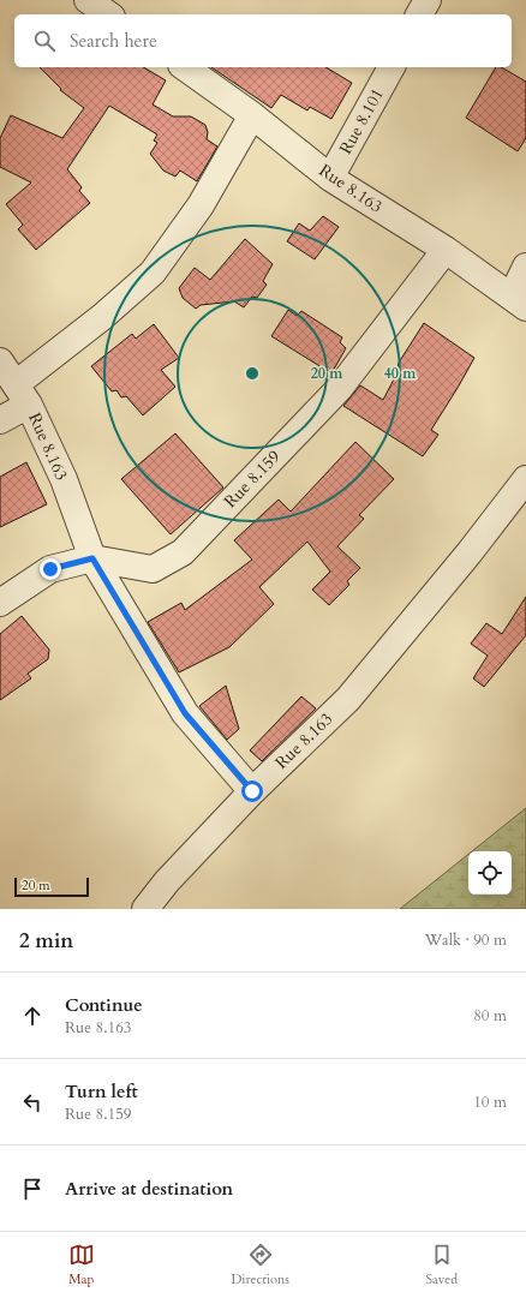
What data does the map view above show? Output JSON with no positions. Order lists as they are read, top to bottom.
{
  "streets": {
    "street": ["Rue 8.101", "Rue 8.163", "Rue 8.159"]
  },
  "crossings": [
    ["Rue 8.101", "Rue 8.163"],
    ["Rue 8.163", "Rue 8.159"]
  ],
  "scale_bar": "20 m",
  "page": {
    "search": "Search here",
    "scale": "20 m",
    "heading": ["2 min", "Walk · 90 m"],
    "list": [
      ["Continue", "Rue 8.163", "80 m"],
      ["Turn left", "Rue 8.159", "10 m"],
      "Arrive at destination"
    ],
    "nav": ["Map", "Directions", "Saved"]
  },
  "rings": ["20 m", "40 m"]
}
